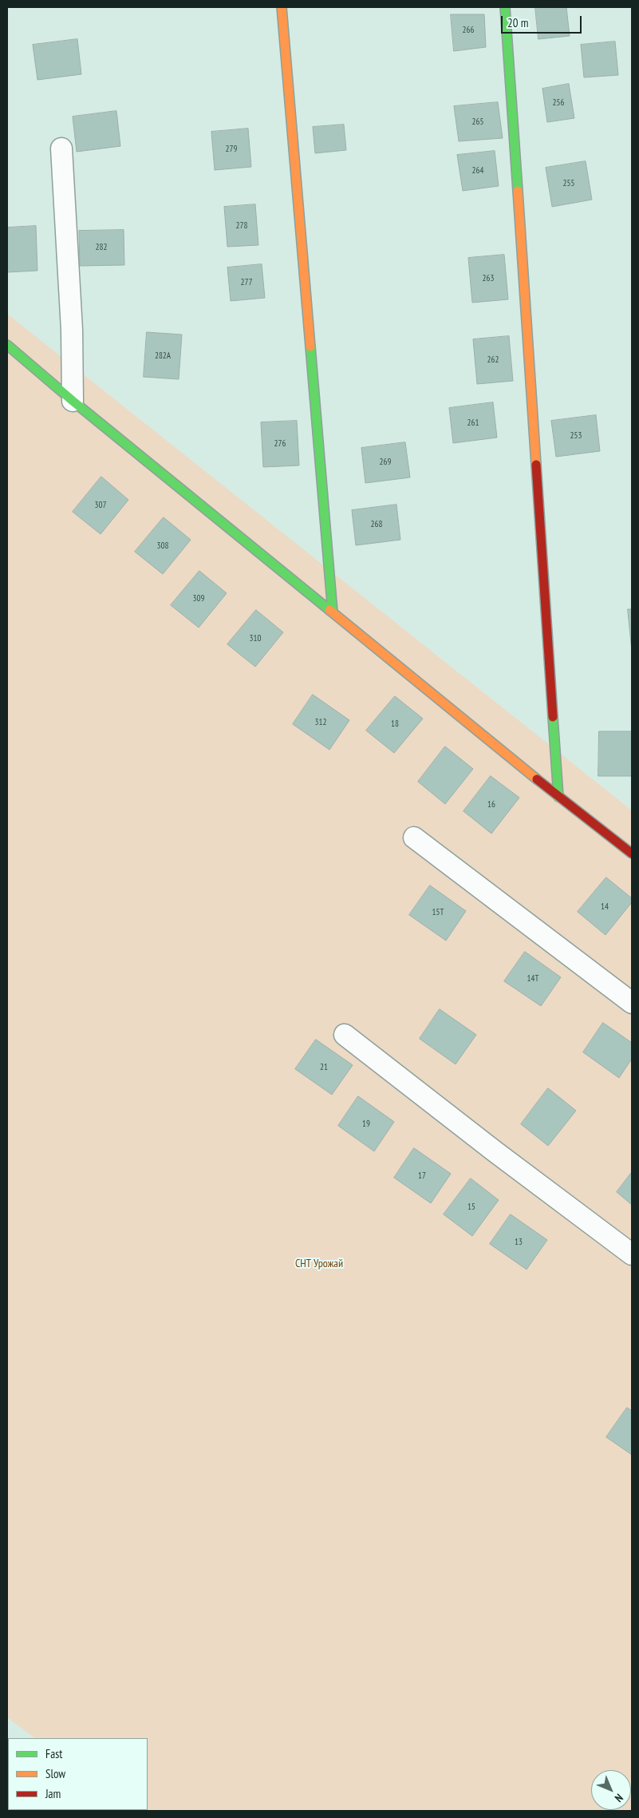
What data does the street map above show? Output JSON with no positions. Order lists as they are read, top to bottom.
{
  "parks": ["СНТ Урожай"],
  "house_numbers": [
    "266",
    "256",
    "265",
    "279",
    "264",
    "255",
    "278",
    "282",
    "263",
    "277",
    "282А",
    "262",
    "261",
    "253",
    "276",
    "269",
    "307",
    "268",
    "308",
    "309",
    "310",
    "312",
    "18",
    "16",
    "14",
    "15Т",
    "14Т",
    "21",
    "19",
    "17",
    "15",
    "13"
  ],
  "legend": ["Fast", "Slow", "Jam"],
  "scale_bar": "20 m",
  "north": "bottom right"
}
